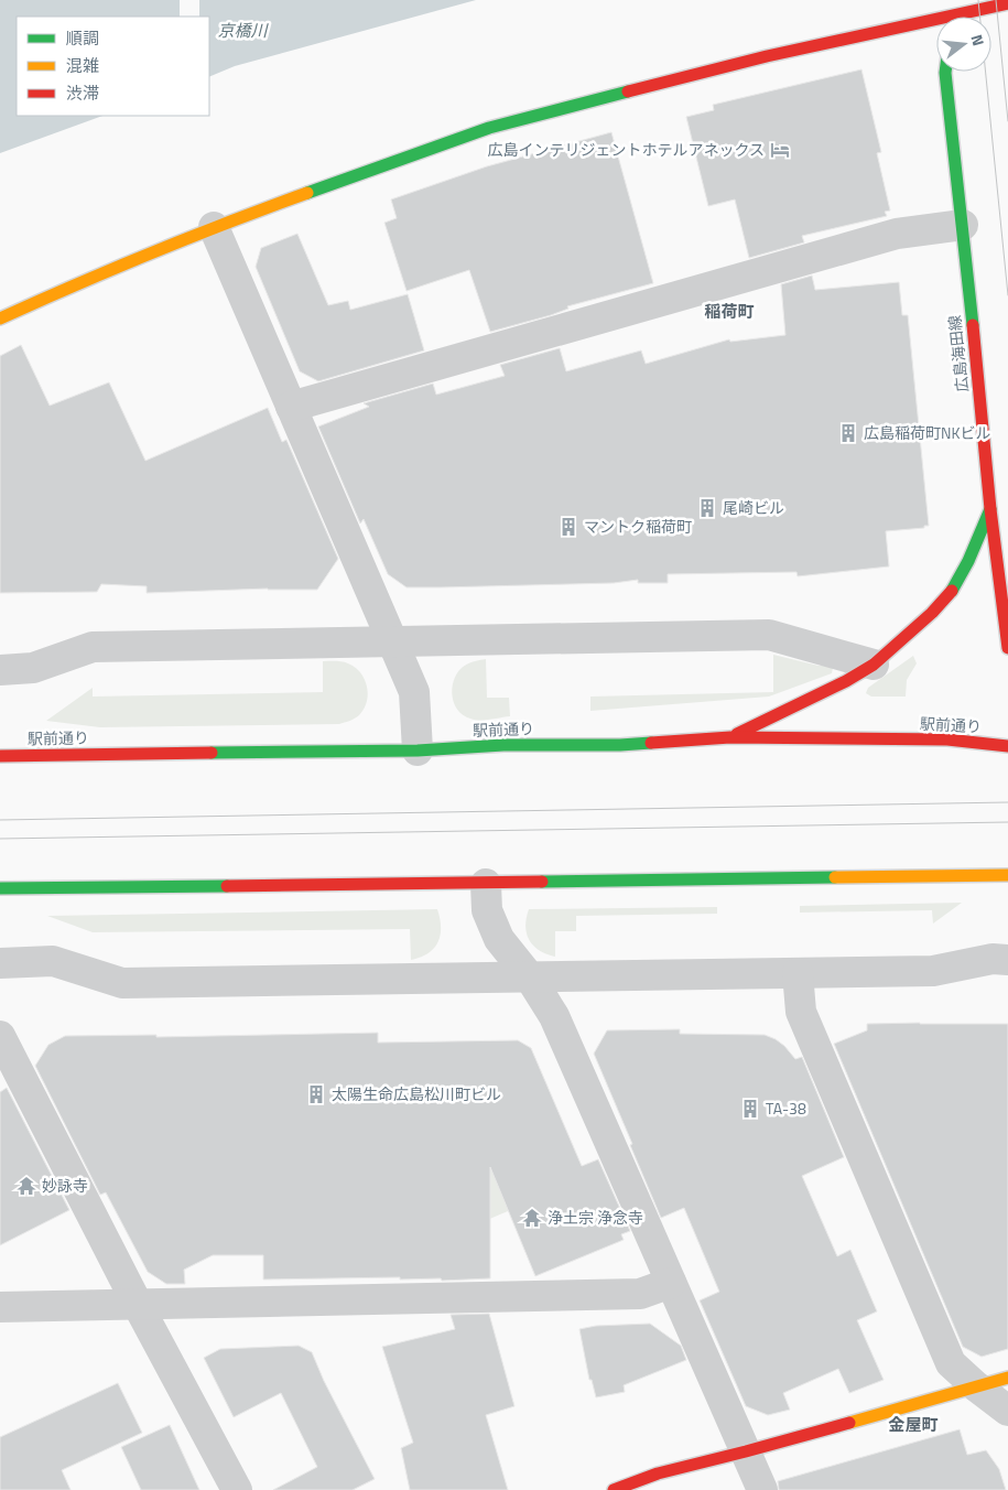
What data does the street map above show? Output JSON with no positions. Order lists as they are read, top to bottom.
{
  "streets": {
    "street": ["広島海田線", "駅前通り"]
  },
  "districts": ["稲荷町", "金屋町"],
  "water": ["京橋川"],
  "places": {
    "hotel": ["広島インテリジェントホテルアネックス"],
    "building": [
      "広島稲荷町NKビル",
      "尾崎ビル",
      "マントク稲荷町",
      "太陽生命広島松川町ビル",
      "TA-38"
    ],
    "temple": ["妙詠寺", "浄土宗 浄念寺"]
  },
  "legend": ["順調", "混雑", "渋滞"],
  "north": "right"
}
